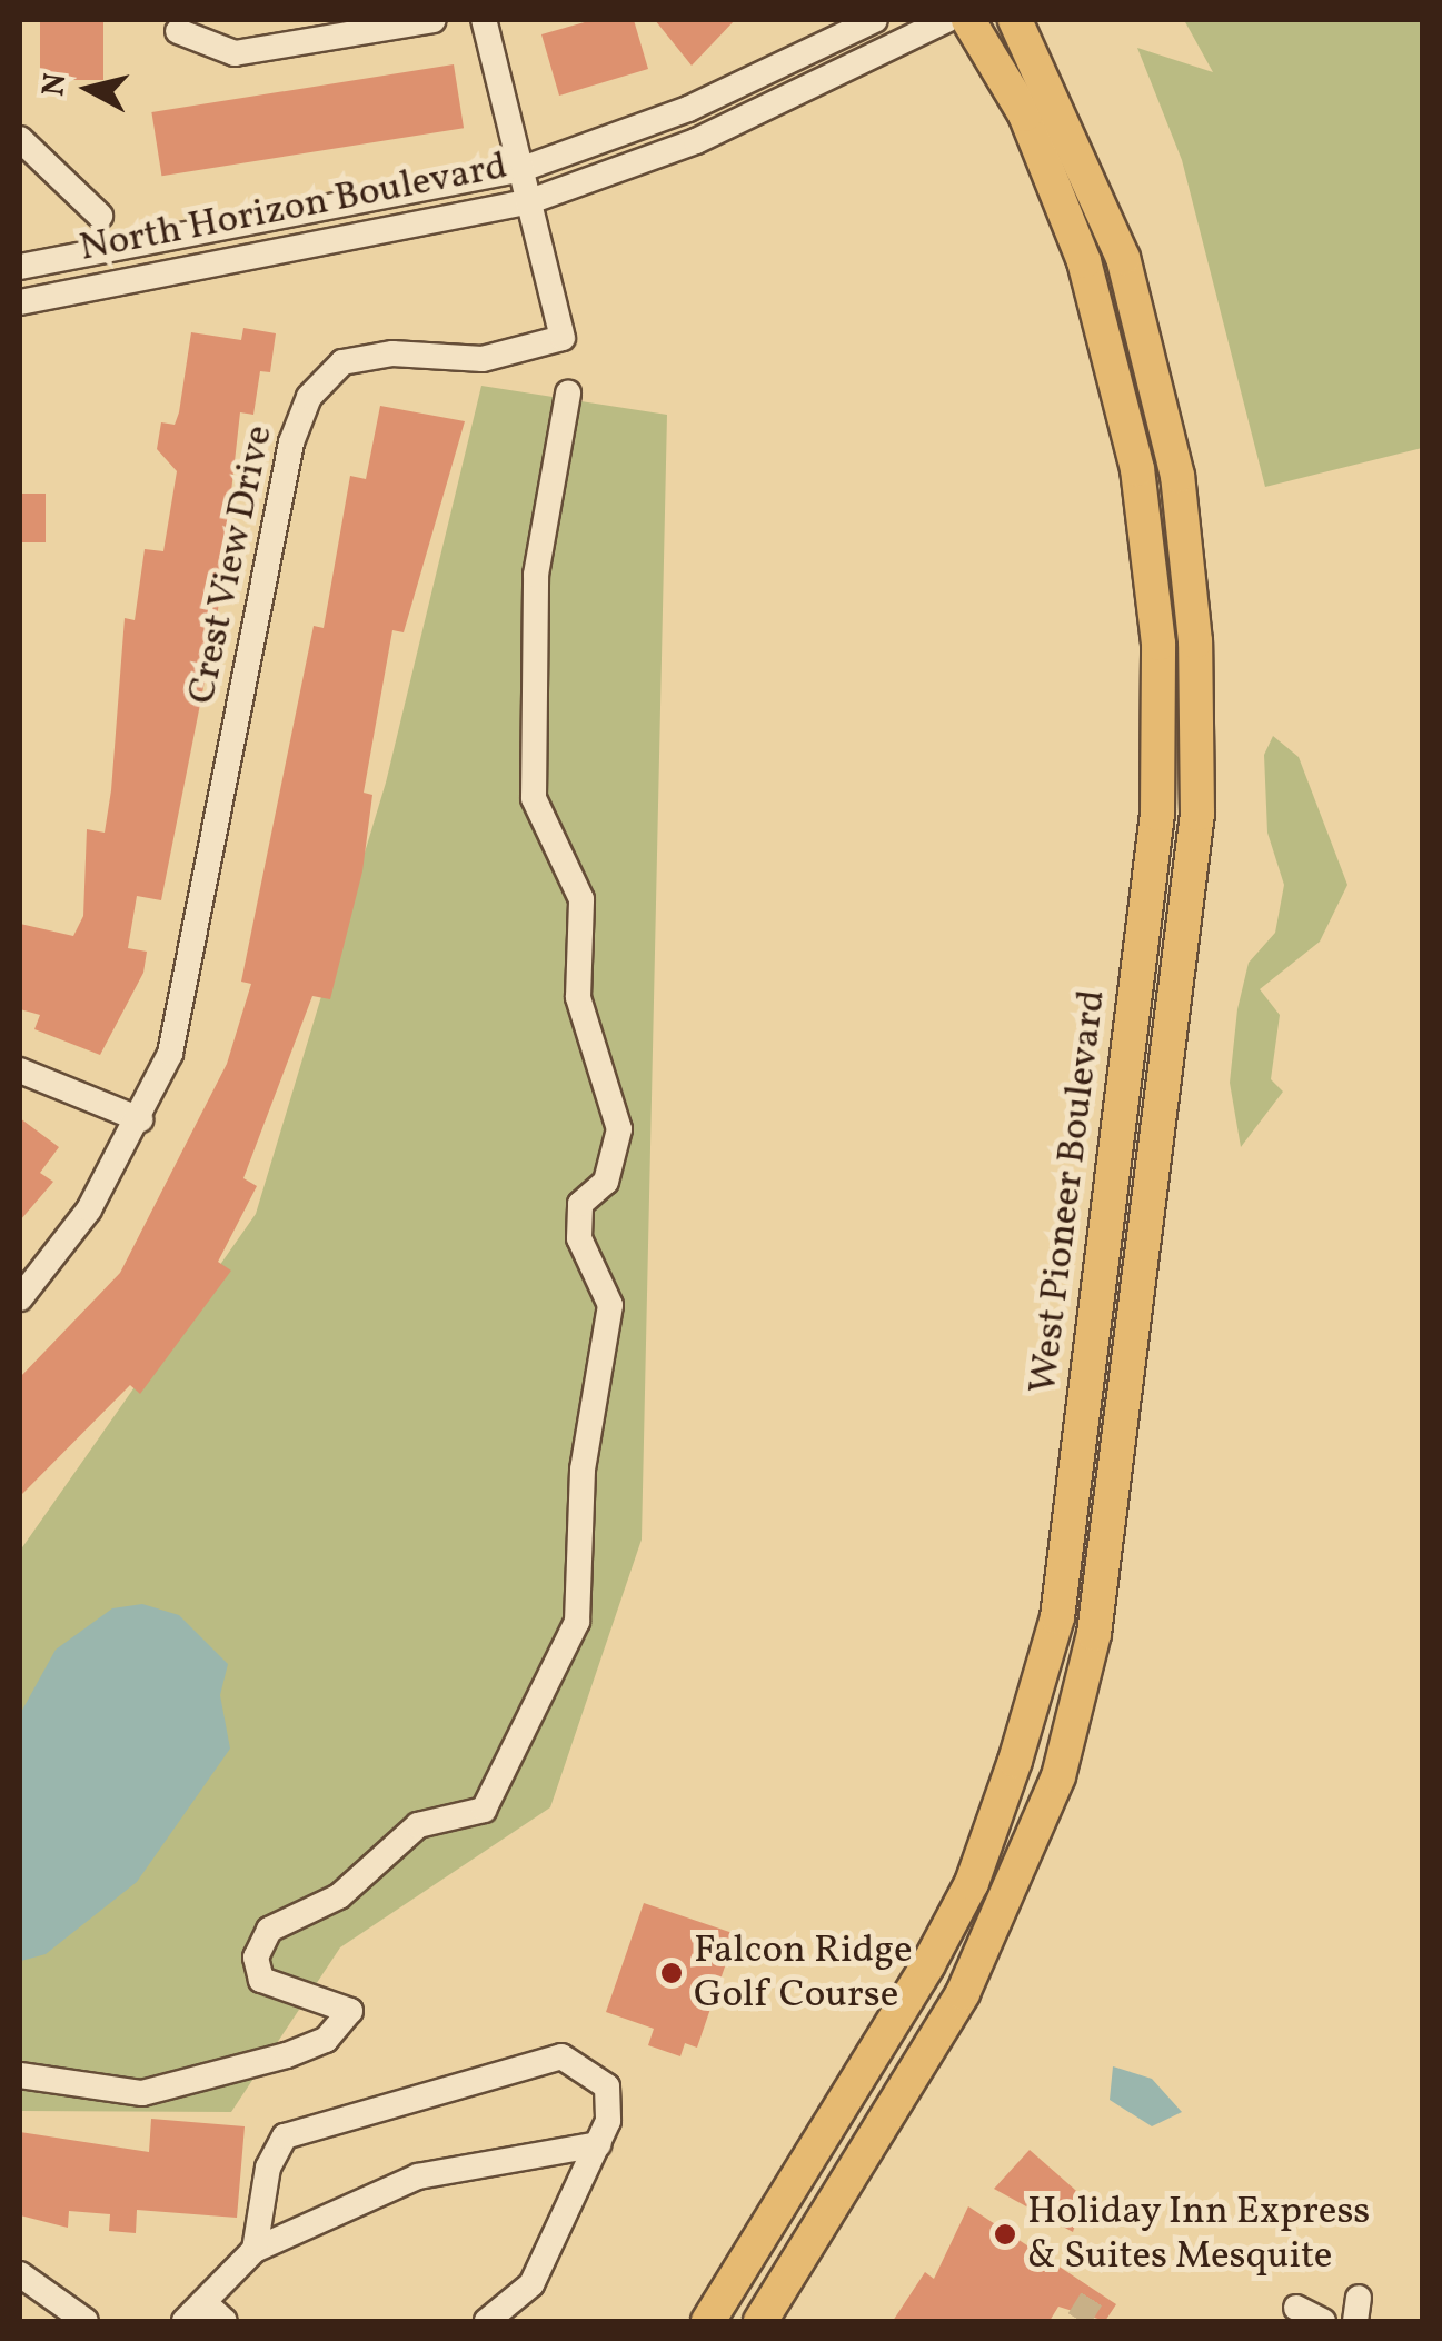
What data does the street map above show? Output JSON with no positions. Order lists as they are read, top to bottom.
{
  "streets": {
    "main road": ["West Pioneer Boulevard"],
    "street": ["North Horizon Boulevard", "Crest View Drive"]
  },
  "crossings": [
    ["North Horizon Boulevard", "Crest View Drive"]
  ],
  "places": ["Falcon Ridge Golf Course", "Holiday Inn Express & Suites Mesquite"],
  "north": "left"
}
